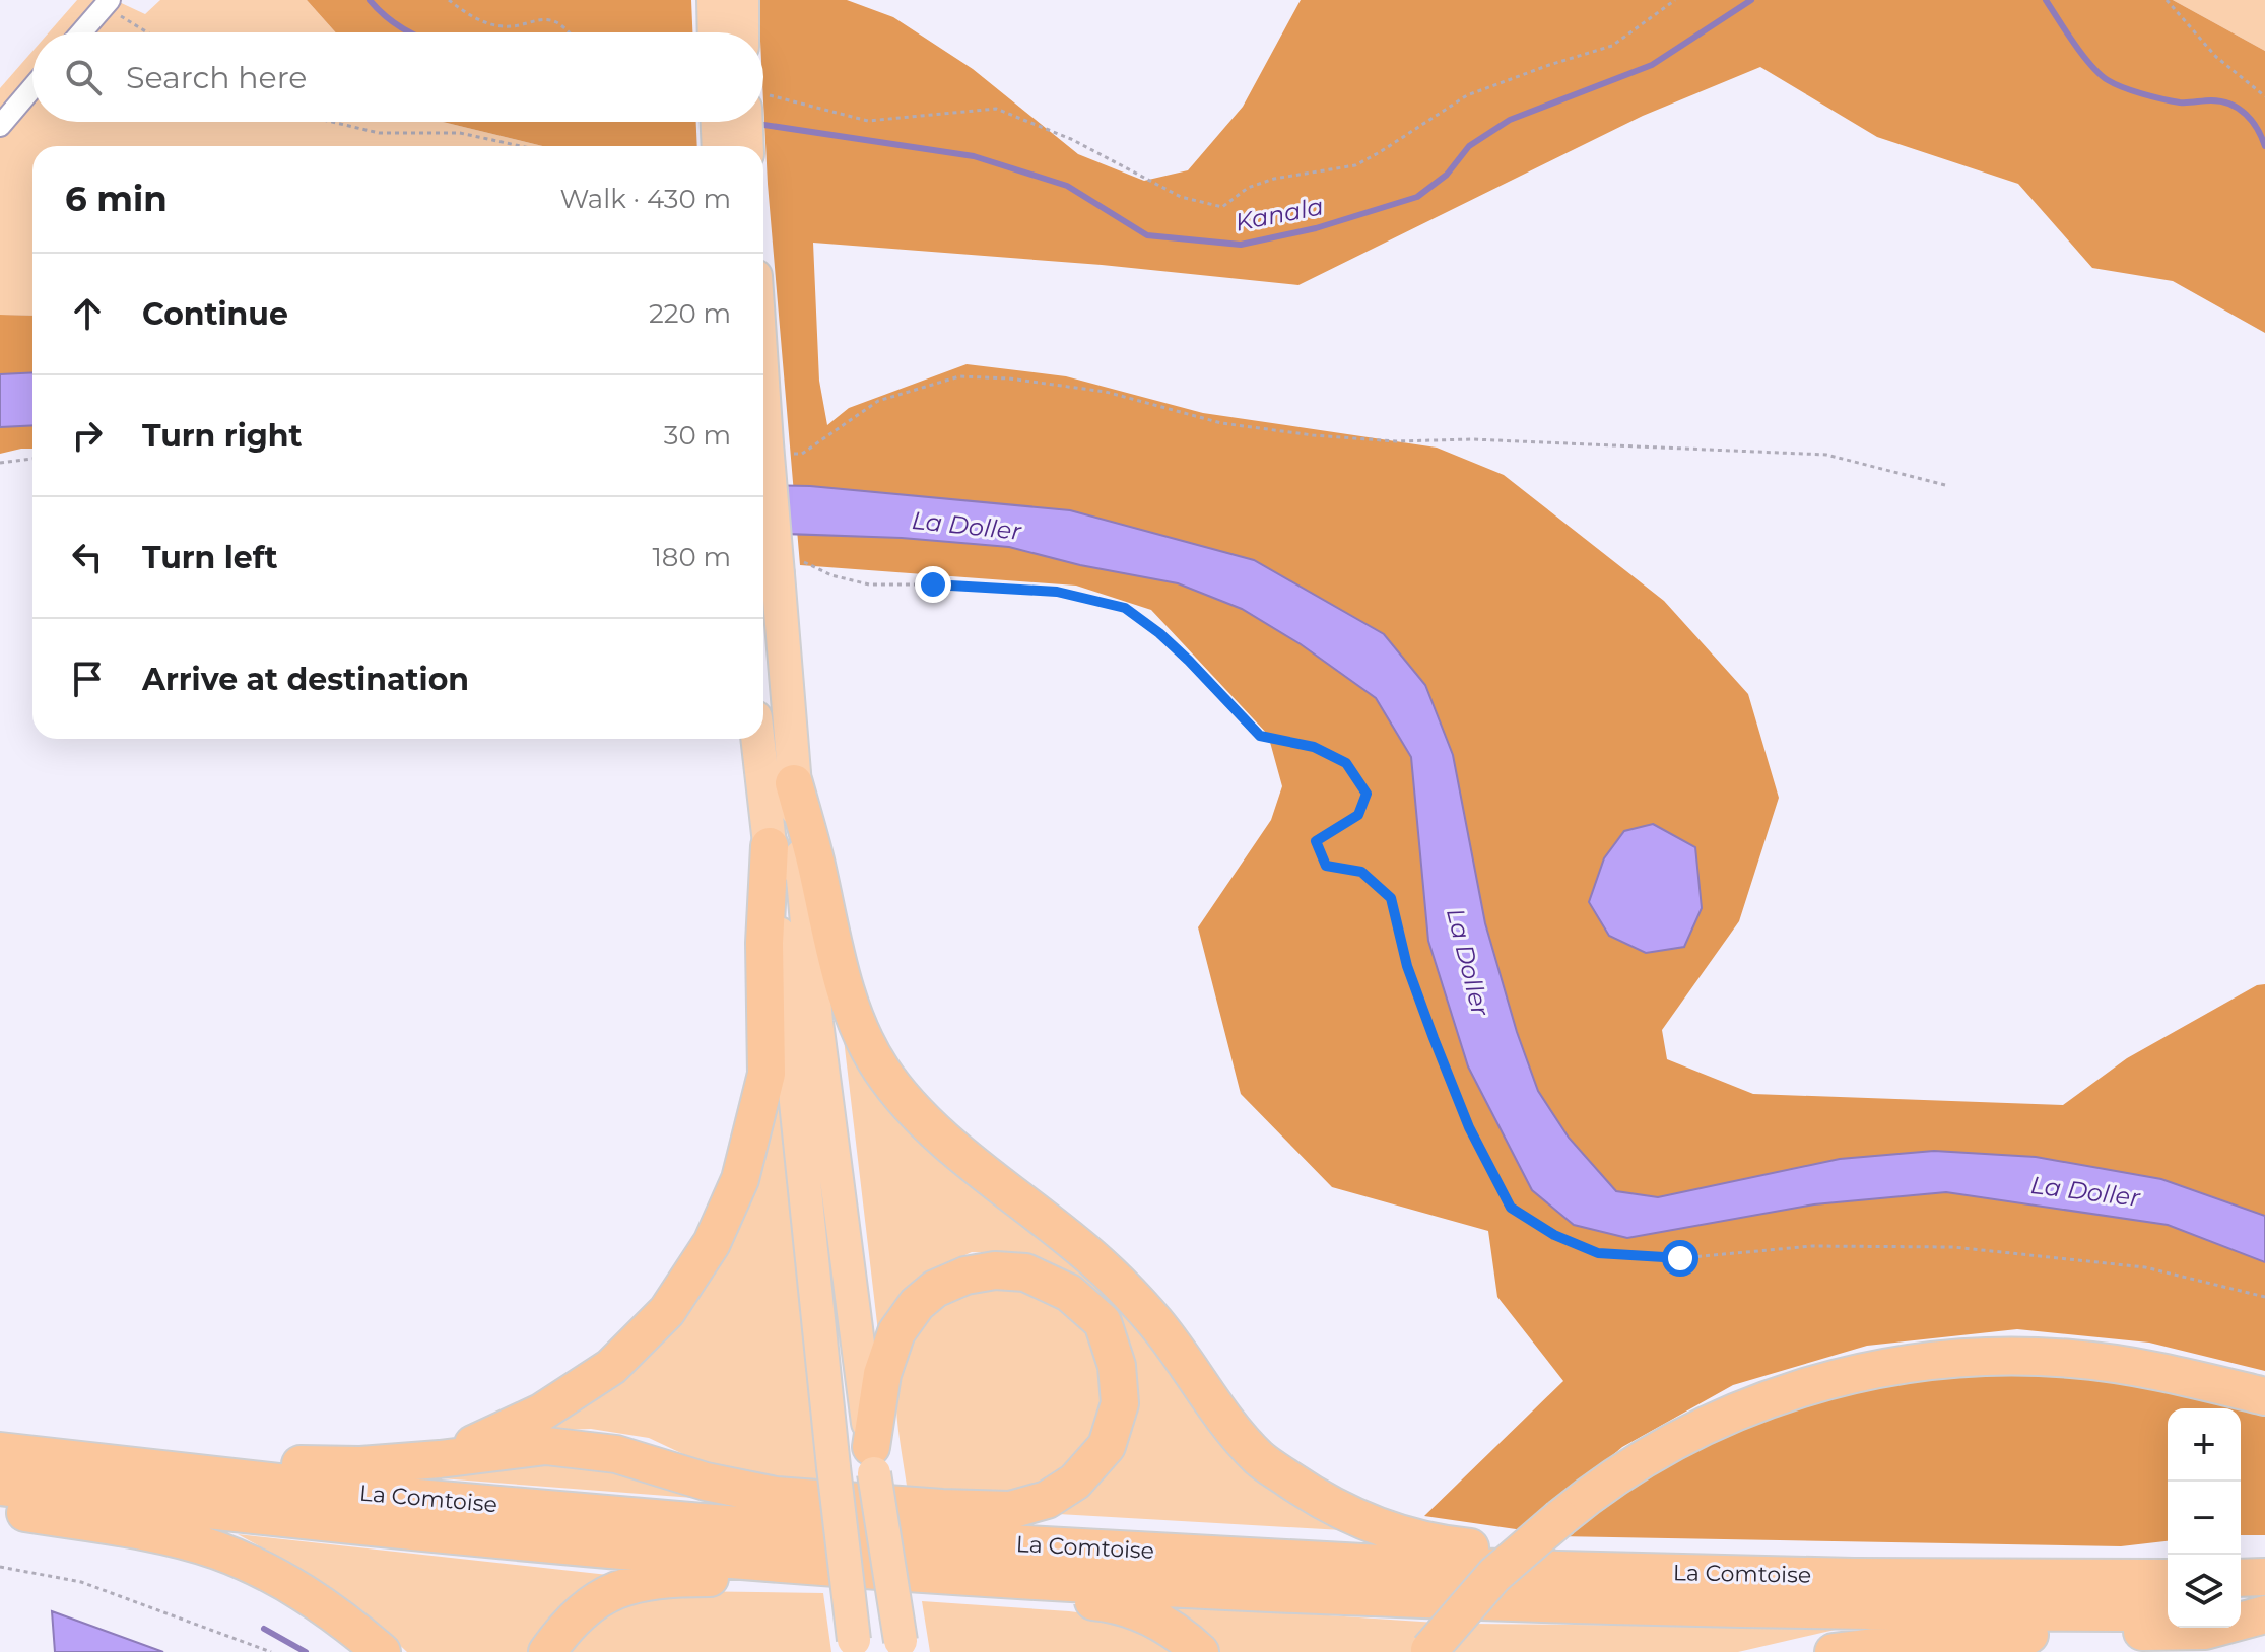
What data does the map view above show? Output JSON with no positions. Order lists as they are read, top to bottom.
{
  "streets": {
    "highway": ["La Comtoise"]
  },
  "water": ["Kanala", "La Doller"],
  "page": {
    "search": "Search here",
    "heading": ["6 min", "Walk · 430 m"],
    "list": [
      ["Continue", "220 m"],
      ["Turn right", "30 m"],
      ["Turn left", "180 m"],
      "Arrive at destination"
    ],
    "map_buttons": ["+", "−"]
  }
}
